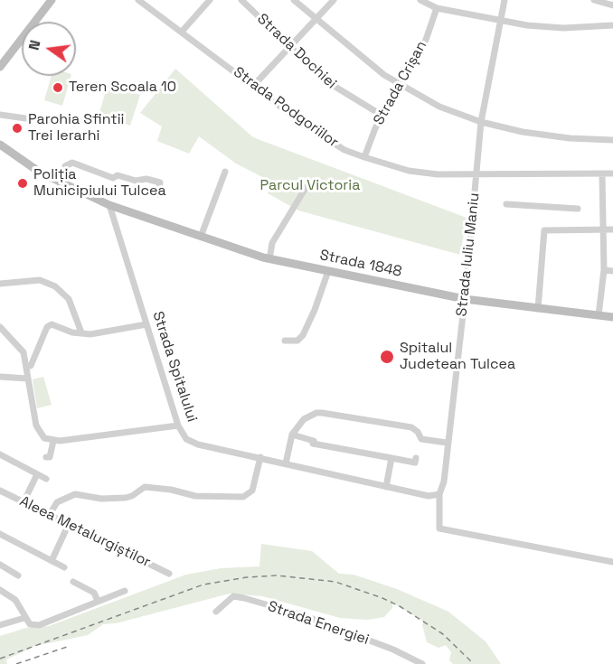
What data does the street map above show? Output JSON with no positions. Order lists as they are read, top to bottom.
{
  "streets": {
    "main road": ["Strada 1848"],
    "street": [
      "Strada Dochiei",
      "Strada Crișan",
      "Strada Podgoriilor",
      "Strada Iuliu Maniu",
      "Strada Spitalului",
      "Aleea Metalurgiștilor",
      "Strada Energiei"
    ]
  },
  "crossings": [
    ["Strada Dochiei", "Strada Crișan"],
    ["Strada Crișan", "Strada Podgoriilor"],
    ["Strada Podgoriilor", "Strada Iuliu Maniu"],
    ["Strada Iuliu Maniu", "Strada 1848"],
    ["Strada Iuliu Maniu", "Strada Spitalului"],
    ["Strada 1848", "Strada Spitalului"]
  ],
  "parks": ["Parcul Victoria"],
  "places": [
    "Teren Scoala 10",
    "Parohia Sfintii Trei Ierarhi",
    "Poliția Municipiului Tulcea",
    "Spitalul Judetean Tulcea"
  ],
  "north": "left"
}
